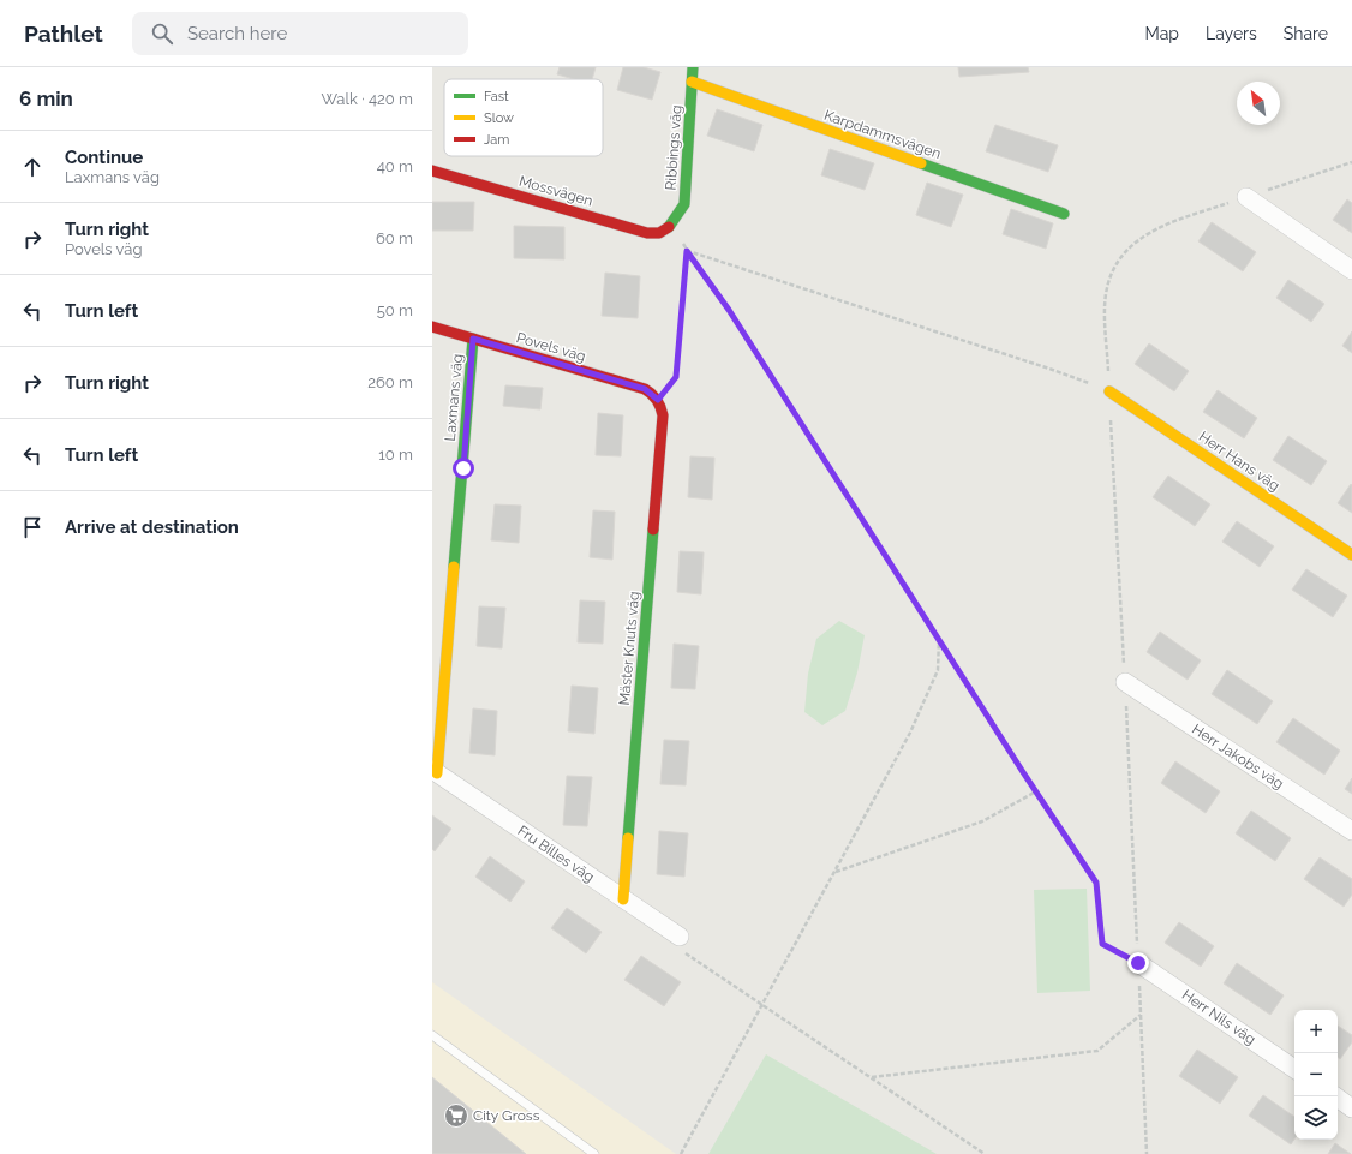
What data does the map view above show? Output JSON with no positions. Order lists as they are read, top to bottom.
{
  "streets": {
    "street": [
      "Karpdammsvägen",
      "Ribbings väg",
      "Mossvägen",
      "Povels väg",
      "Laxmans väg",
      "Herr Hans väg",
      "Mäster Knuts väg",
      "Herr Jakobs väg",
      "Fru Billes väg",
      "Herr Nils väg"
    ]
  },
  "crossings": [
    ["Karpdammsvägen", "Ribbings väg"],
    ["Ribbings väg", "Mossvägen"],
    ["Povels väg", "Laxmans väg"],
    ["Povels väg", "Mäster Knuts väg"],
    ["Laxmans väg", "Fru Billes väg"],
    ["Mäster Knuts väg", "Fru Billes väg"]
  ],
  "places": {
    "supermarket": ["City Gross"]
  },
  "legend": ["Fast", "Slow", "Jam"],
  "north": "top left",
  "page": {
    "header": "Pathlet",
    "search": "Search here",
    "nav": ["Map", "Layers", "Share"],
    "heading": ["6 min", "Walk · 420 m"],
    "list": [
      ["Continue", "Laxmans väg", "40 m"],
      ["Turn right", "Povels väg", "60 m"],
      ["Turn left", "50 m"],
      ["Turn right", "260 m"],
      ["Turn left", "10 m"],
      "Arrive at destination"
    ],
    "map_buttons": ["+", "−"]
  }
}
